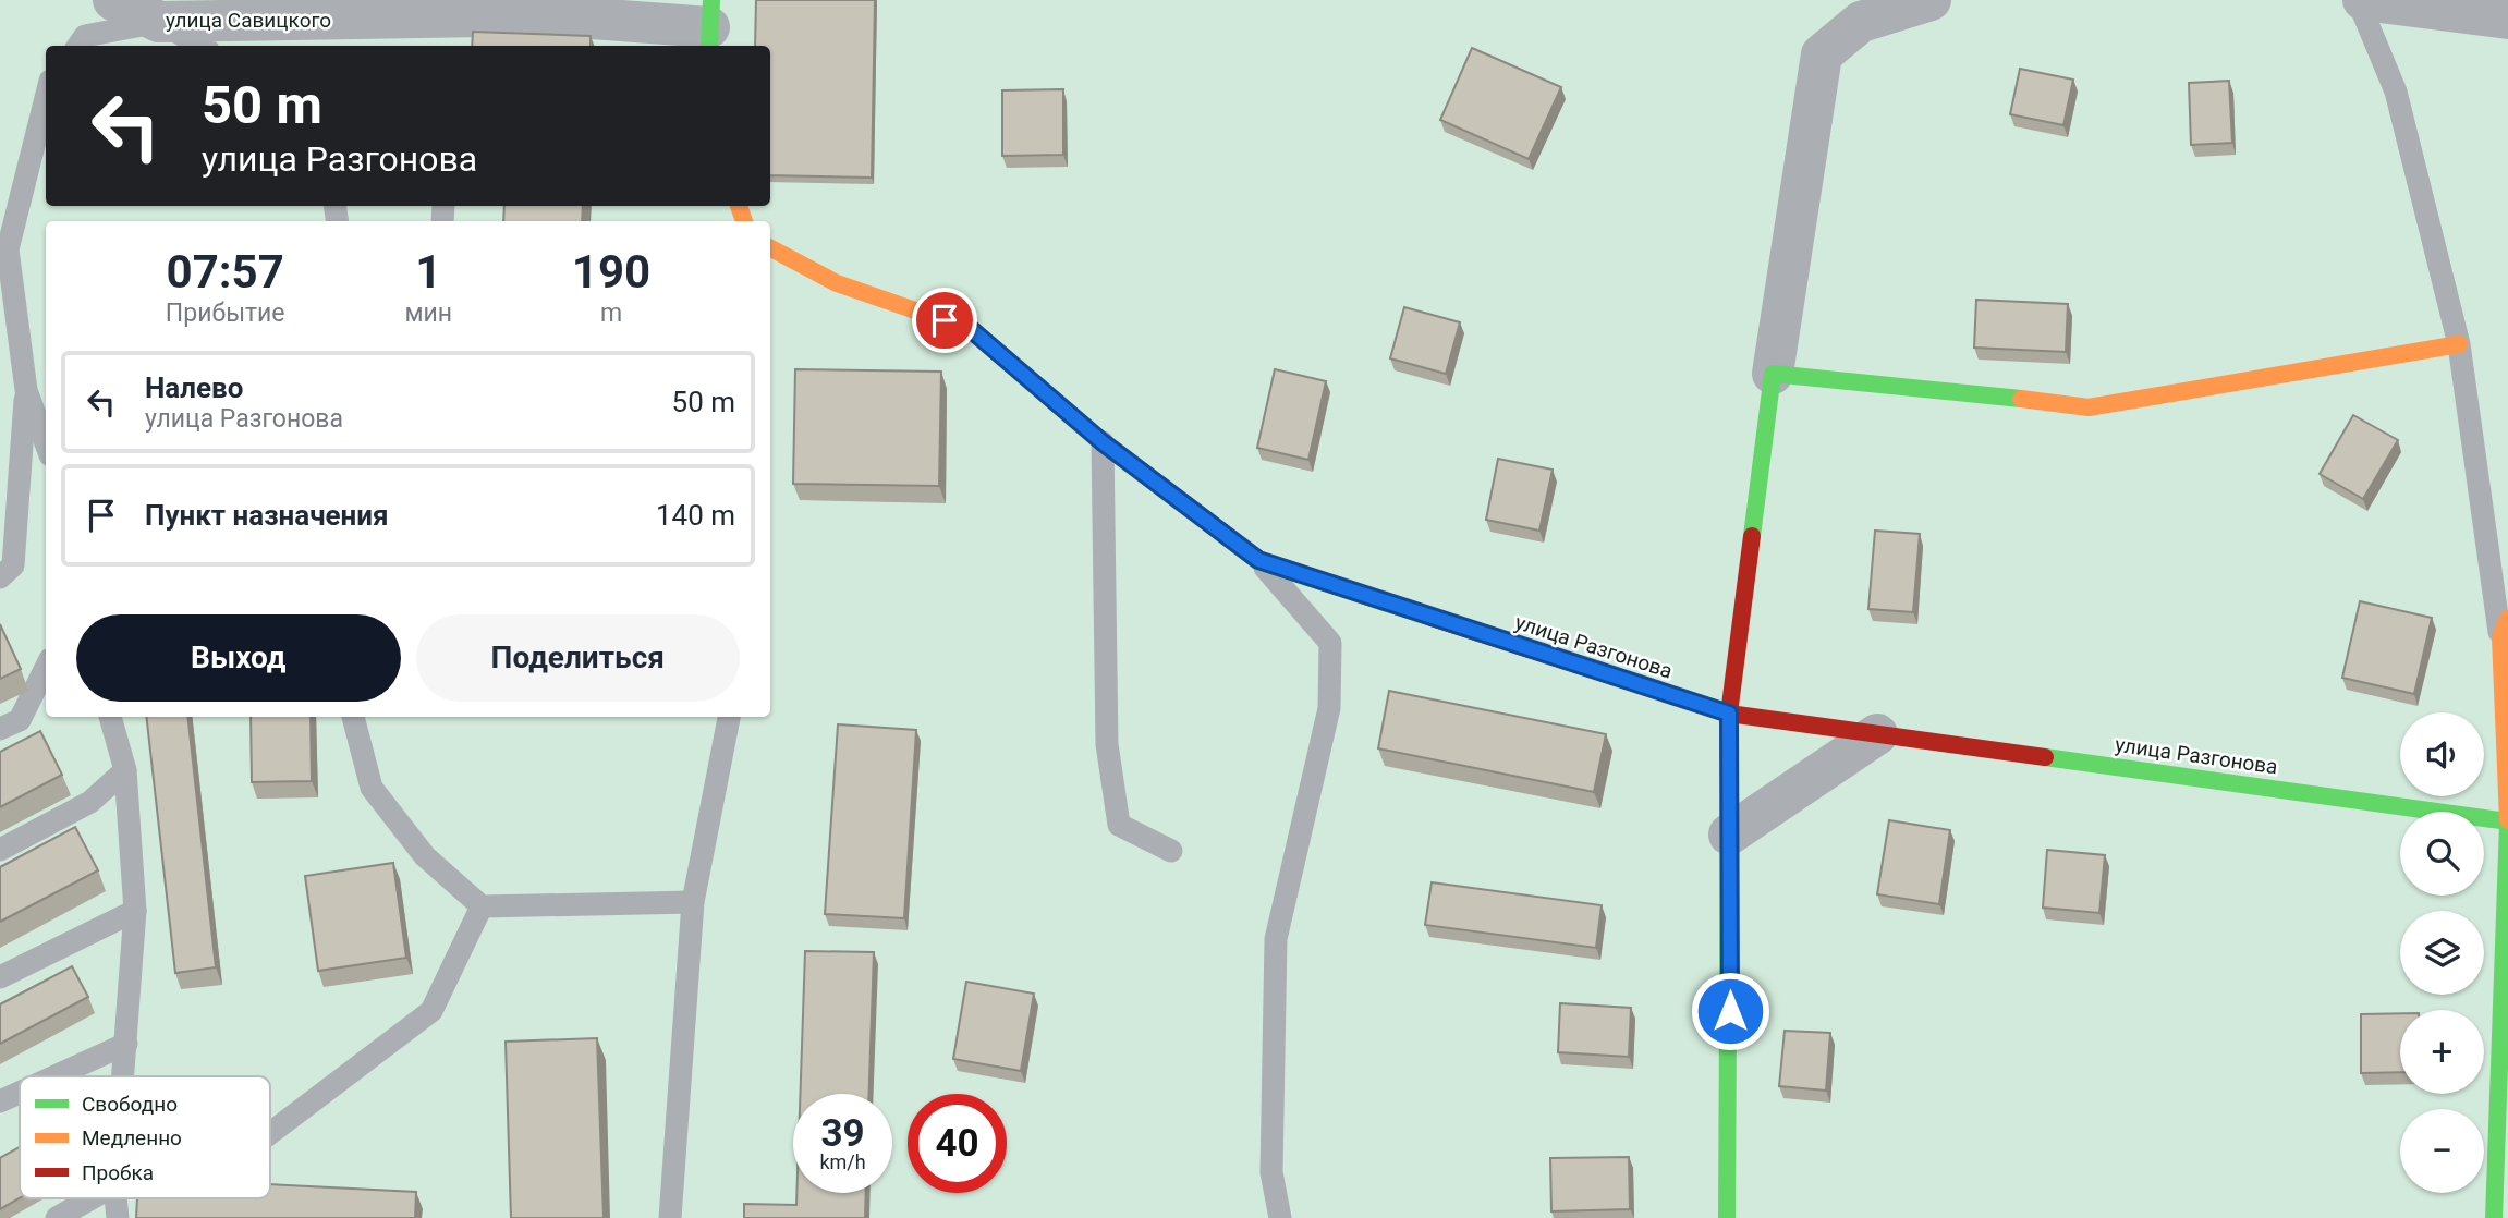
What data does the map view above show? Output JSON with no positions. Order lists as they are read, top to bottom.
{
  "streets": {
    "street": ["улица Савицкого", "улица Разгонова"]
  },
  "legend": ["Свободно", "Медленно", "Пробка"],
  "page": {
    "turn": ["50 m", "улица Разгонова"],
    "eta": [
      "07:57",
      "Прибытие",
      "1",
      "мин",
      "190",
      "m"
    ],
    "list": [
      {
        "name": "Налево",
        "note": "улица Разгонова",
        "value": "50 m"
      },
      {
        "name": "Пункт назначения",
        "value": "140 m"
      }
    ],
    "buttons": ["Выход", "Поделиться"],
    "map_buttons": ["+", "−"],
    "speed": "39 km/h",
    "limit": "40"
  }
}
